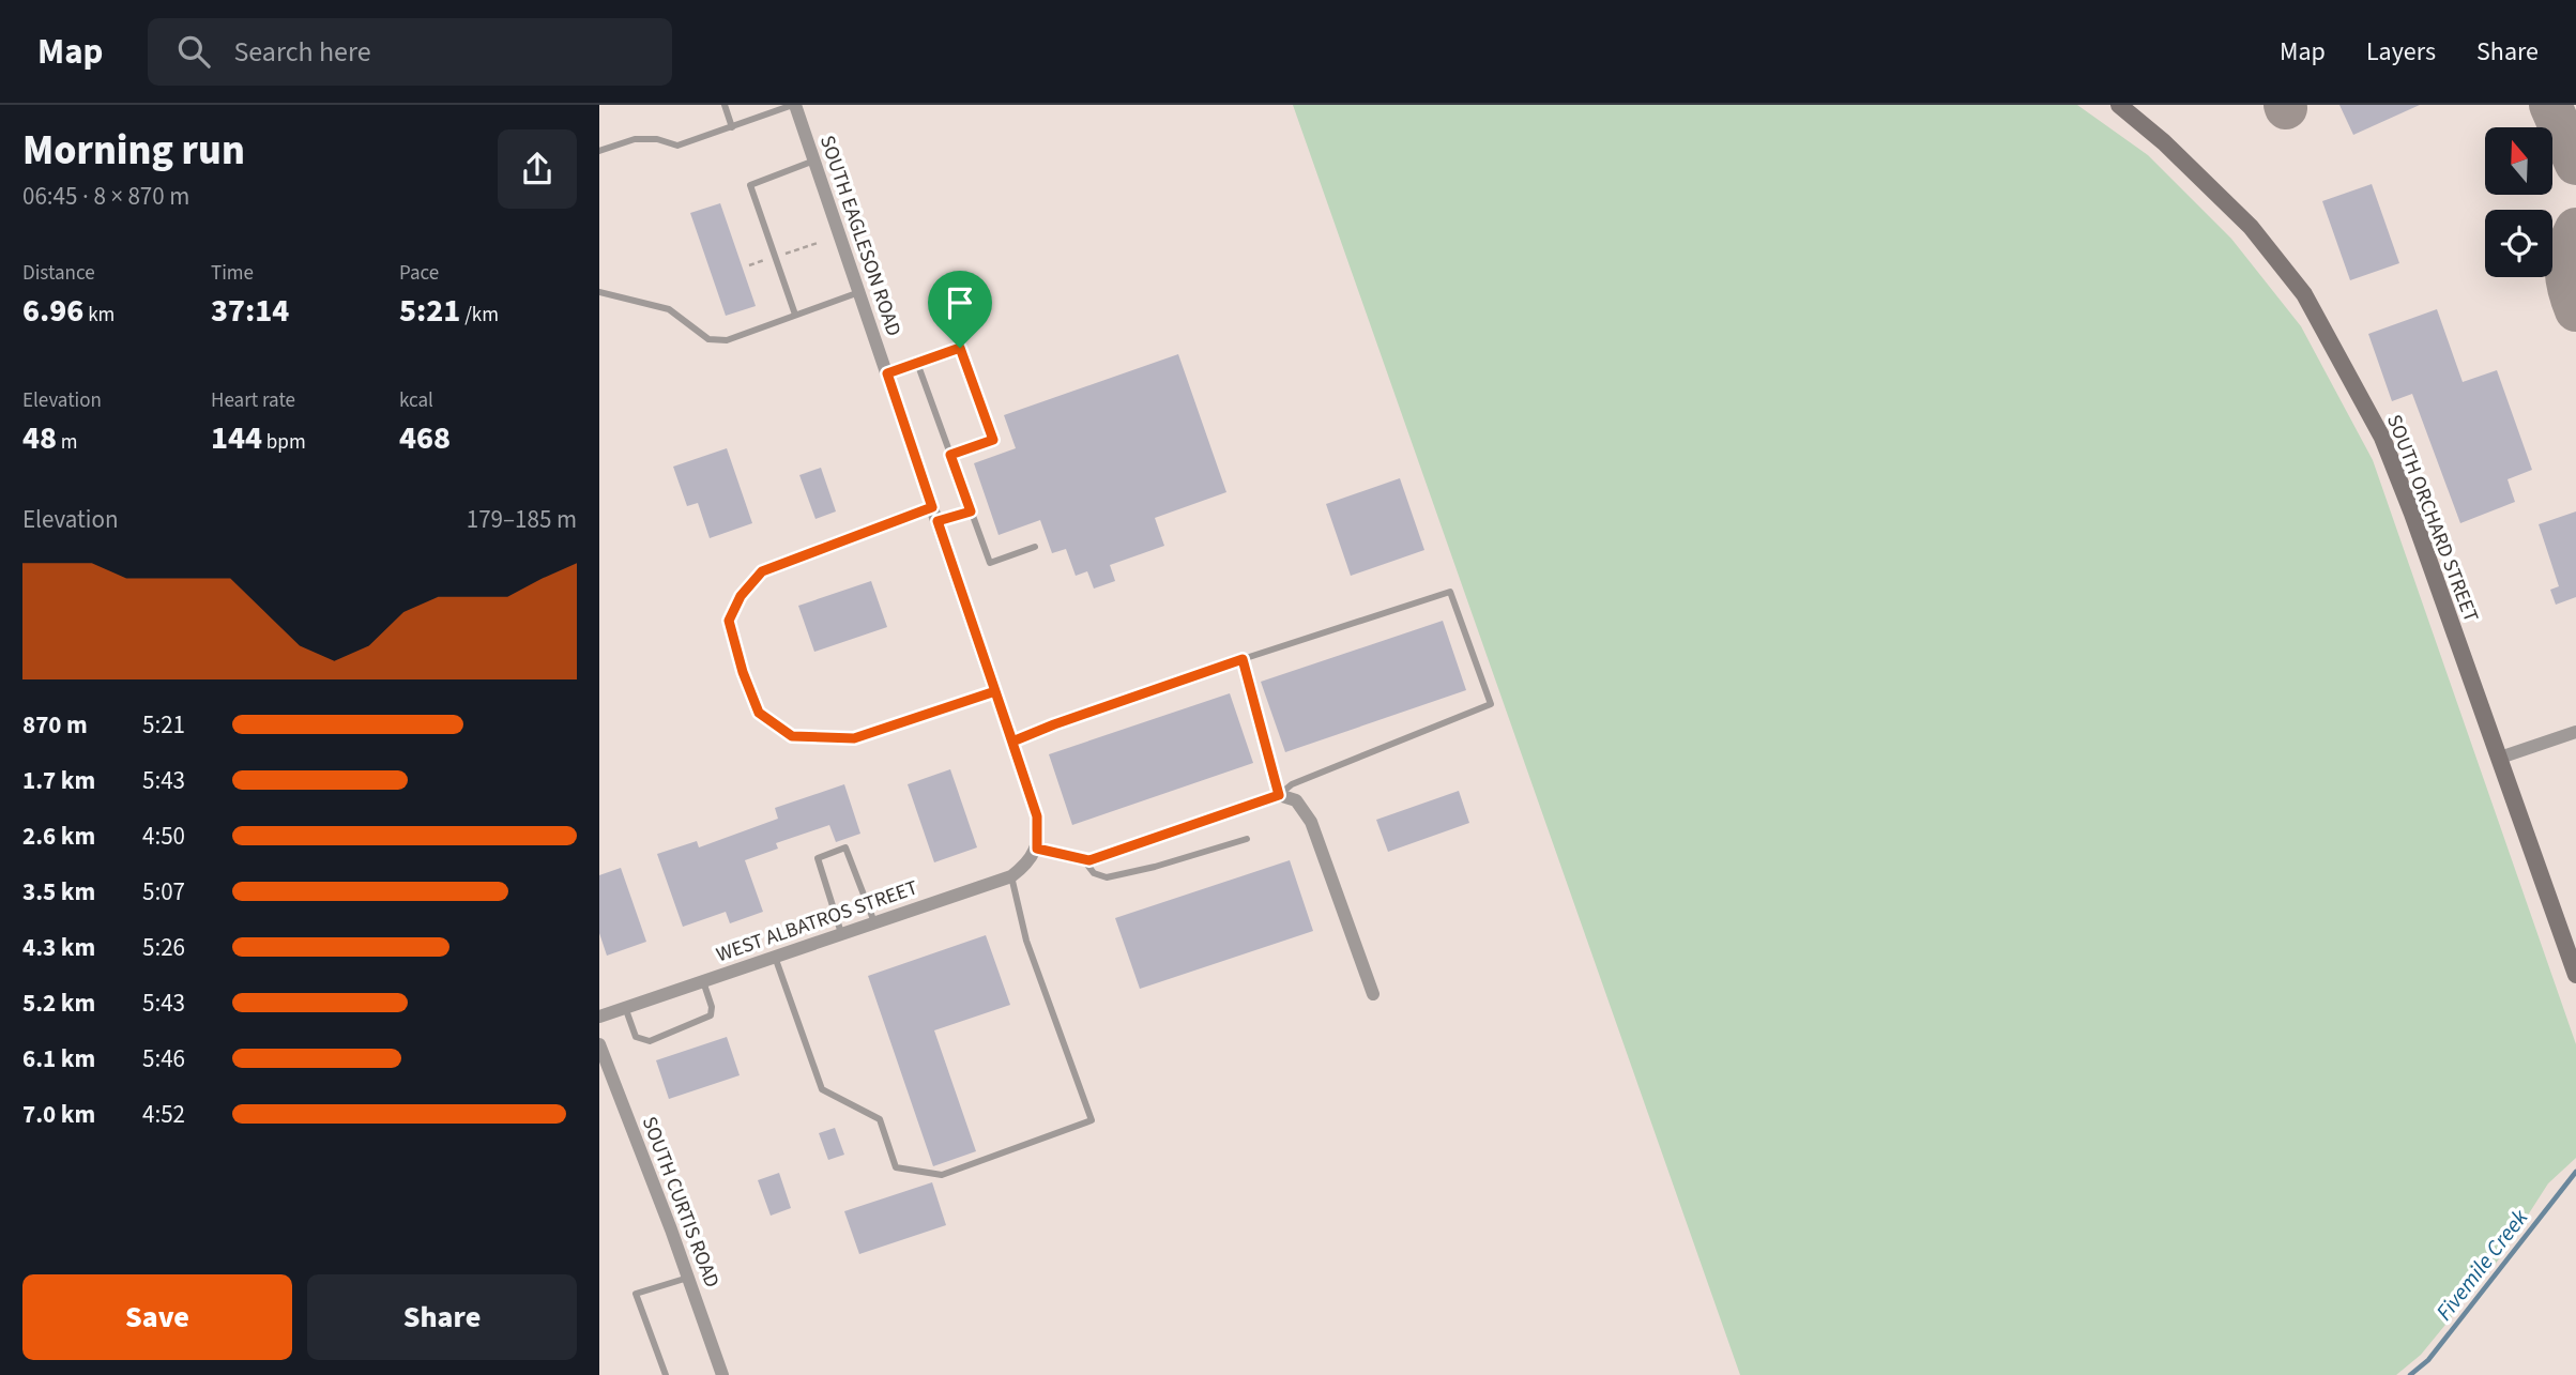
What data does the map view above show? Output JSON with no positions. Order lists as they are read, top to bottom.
{
  "streets": {
    "main road": ["SOUTH ORCHARD STREET"],
    "street": ["SOUTH EAGLESON ROAD", "WEST ALBATROS STREET", "SOUTH CURTIS ROAD"]
  },
  "crossings": [
    ["SOUTH EAGLESON ROAD", "WEST ALBATROS STREET"]
  ],
  "water": ["Fivemile Creek"],
  "north": "top",
  "page": {
    "header": "Map",
    "search": "Search here",
    "nav": ["Map", "Layers", "Share"],
    "heading": ["Morning run", "06:45 · 8 × 870 m"],
    "stats": [
      ["Distance", "6.96 km"],
      ["Time", "37:14"],
      ["Pace", "5:21 /km"],
      ["Elevation", "48 m"],
      ["Heart rate", "144 bpm"],
      ["kcal", "468"]
    ],
    "chart": ["Elevation", "179–185 m"],
    "list": [
      {
        "name": "870 m",
        "note": "5:21"
      },
      {
        "name": "1.7 km",
        "note": "5:43"
      },
      {
        "name": "2.6 km",
        "note": "4:50"
      },
      {
        "name": "3.5 km",
        "note": "5:07"
      },
      {
        "name": "4.3 km",
        "note": "5:26"
      },
      {
        "name": "5.2 km",
        "note": "5:43"
      },
      {
        "name": "6.1 km",
        "note": "5:46"
      },
      {
        "name": "7.0 km",
        "note": "4:52"
      }
    ],
    "buttons": ["Save", "Share"]
  }
}
